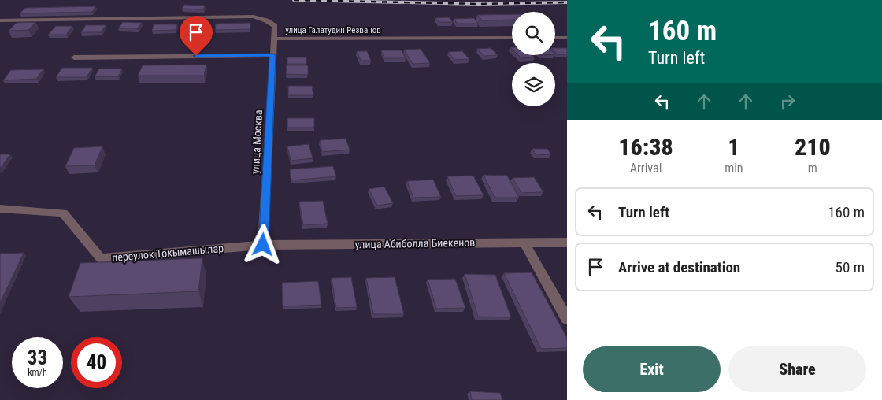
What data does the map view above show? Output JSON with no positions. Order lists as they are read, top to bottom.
{
  "streets": {
    "street": [
      "улица Галатудин Резванов",
      "улица Москва",
      "улица Абиболла Биекенов",
      "переулок Токымашылар"
    ]
  },
  "crossings": [
    ["улица Галатудин Резванов", "улица Москва"],
    ["улица Москва", "улица Абиболла Биекенов"],
    ["улица Москва", "переулок Токымашылар"],
    ["улица Абиболла Биекенов", "переулок Токымашылар"]
  ],
  "page": {
    "turn": ["160 m", "Turn left"],
    "eta": [
      "16:38",
      "Arrival",
      "1",
      "min",
      "210",
      "m"
    ],
    "list": [
      {
        "name": "Turn left",
        "value": "160 m"
      },
      {
        "name": "Arrive at destination",
        "value": "50 m"
      }
    ],
    "speed": "33 km/h",
    "limit": "40",
    "buttons": ["Exit", "Share"]
  }
}
